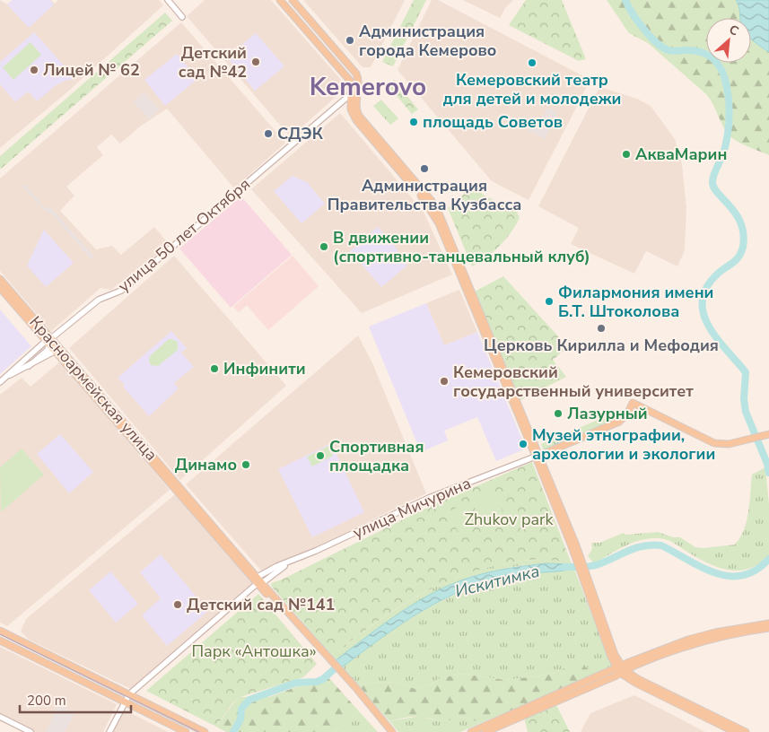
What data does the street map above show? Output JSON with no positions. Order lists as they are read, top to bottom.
{
  "streets": {
    "main road": ["Красноармейская улица"],
    "street": ["улица 50 лет Октября", "улица Мичурина"]
  },
  "crossings": [
    ["улица 50 лет Октября", "Красноармейская улица"],
    ["Красноармейская улица", "улица Мичурина"]
  ],
  "districts": ["Kemerovo"],
  "water": ["Искитимка"],
  "parks": ["Zhukov park", "Парк «Антошка»"],
  "places": [
    "Администрация города Кемерово",
    "Детский сад №42",
    "Кемеровский театр для детей и молодежи",
    "Лицей № 62",
    "площадь Советов",
    "СДЭК",
    "АкваМарин",
    "Администрация Правительства Кузбасса",
    "В движении (спортивно-танцевальный клуб)",
    "Филармония имени Б.Т. Штоколова",
    "Церковь Кирилла и Мефодия",
    "Инфинити",
    "Кемеровский государственный университет",
    "Лазурный",
    "Музей этнографии, археологии и экологии",
    "Спортивная площадка",
    "Динамо",
    "Детский сад №141"
  ],
  "scale_bar": "200 m",
  "north": "top right"
}
